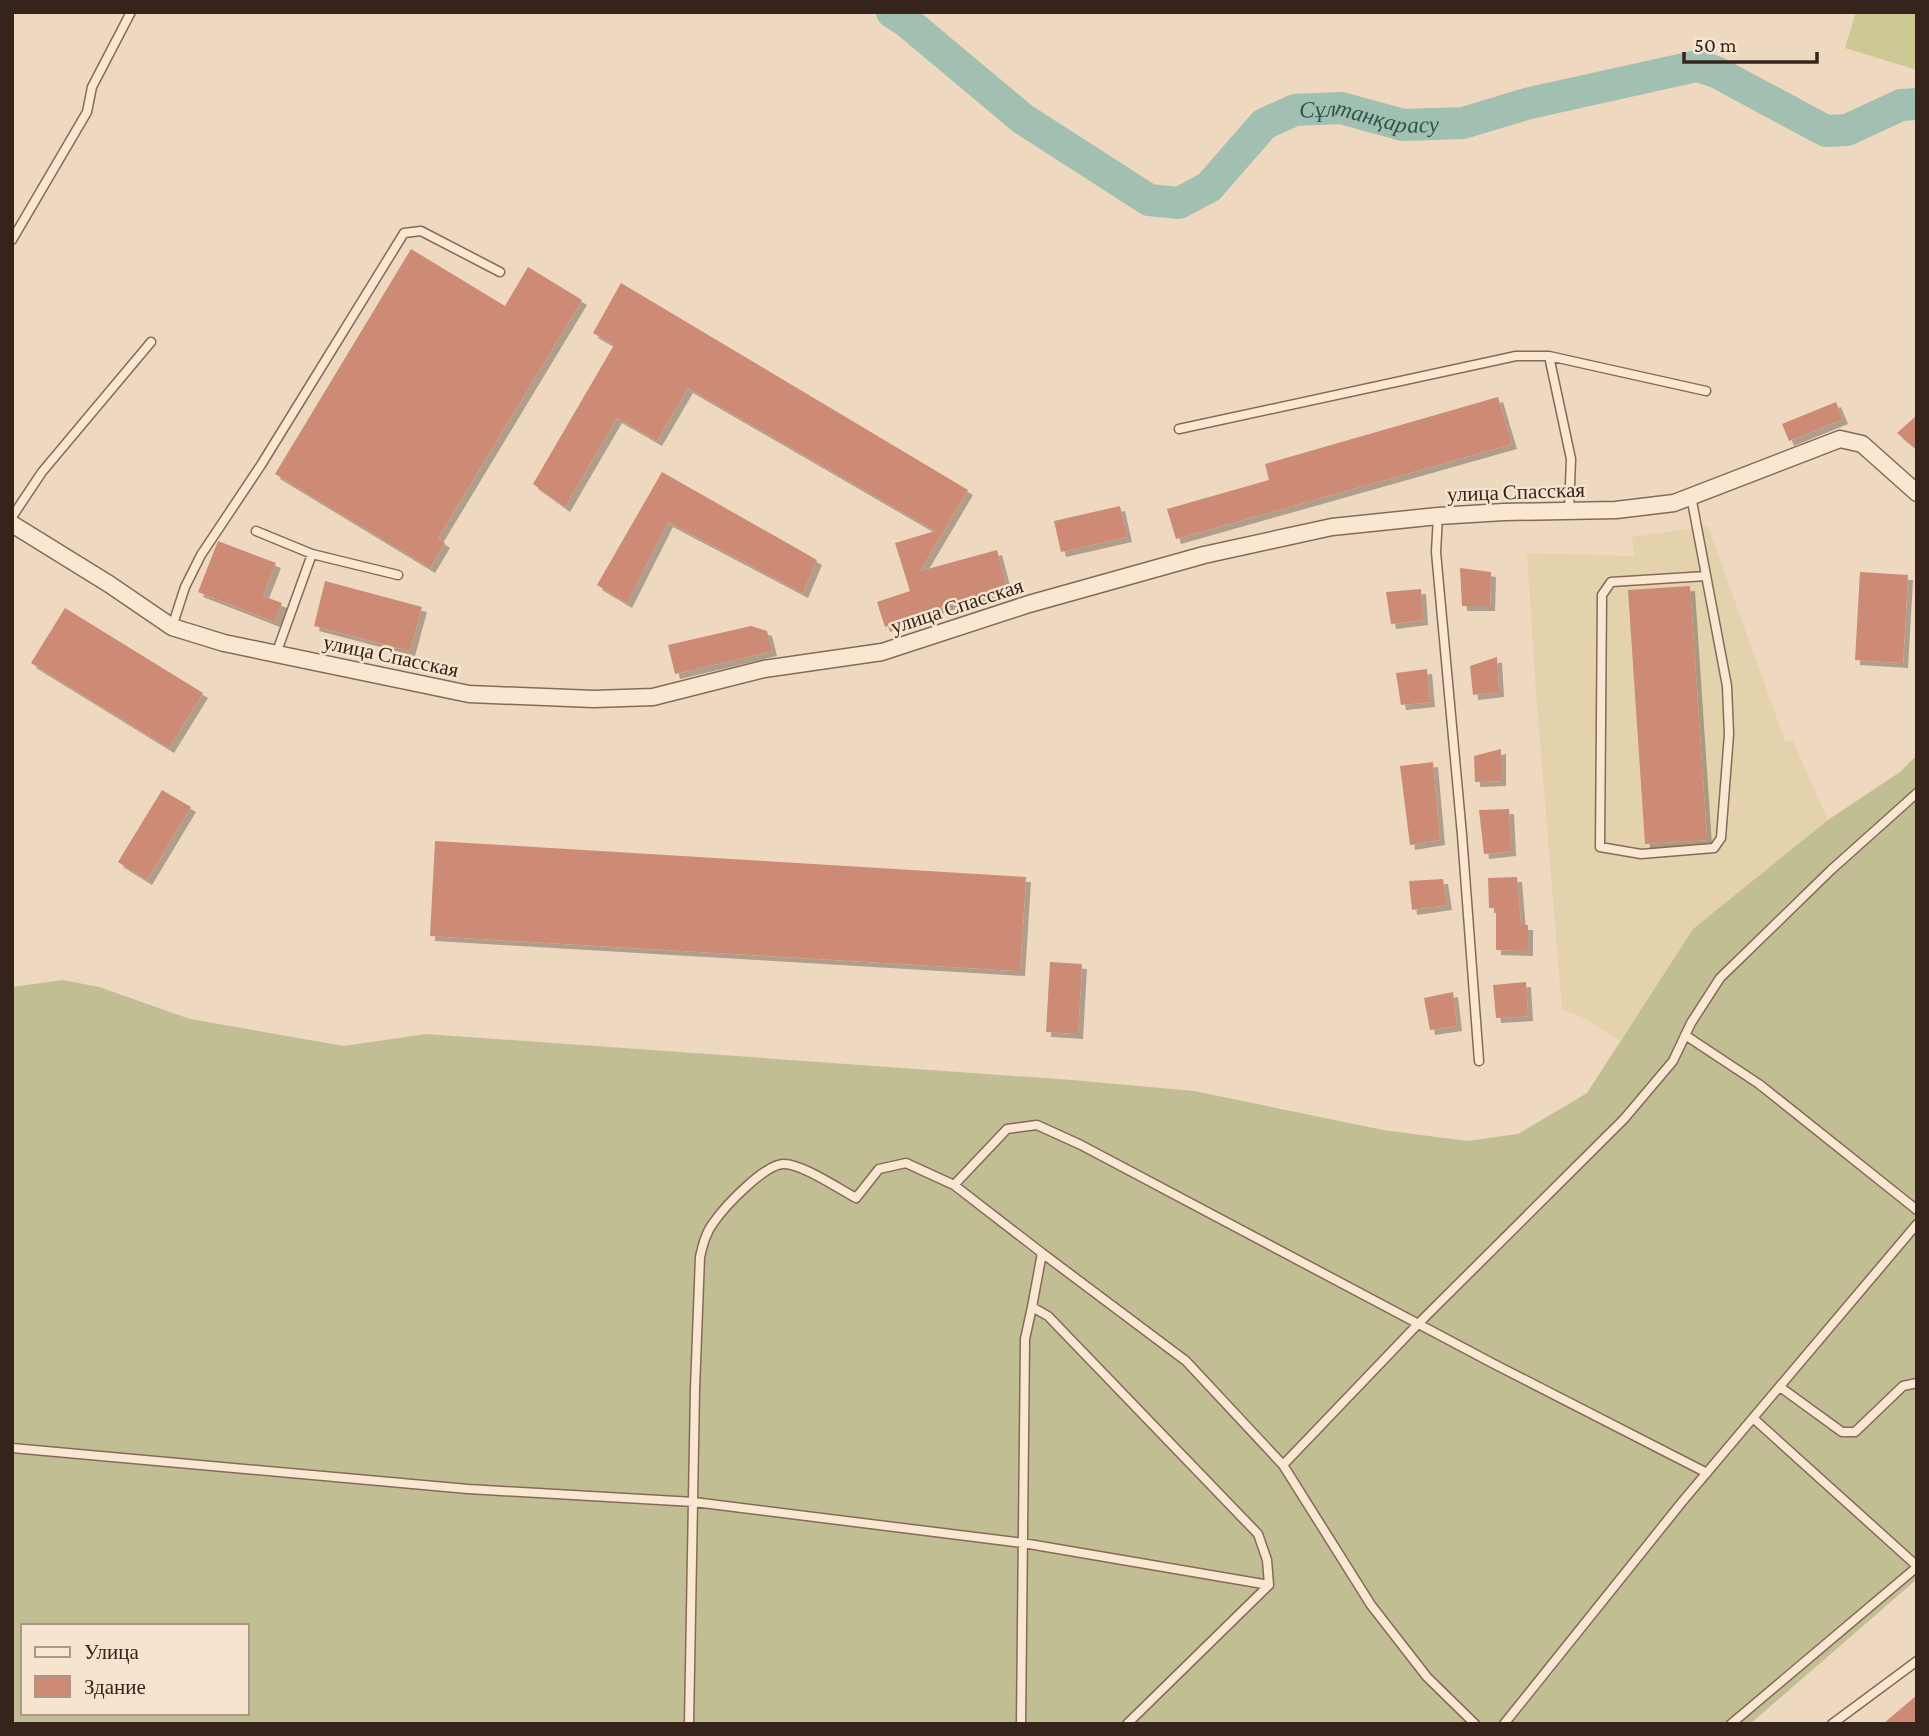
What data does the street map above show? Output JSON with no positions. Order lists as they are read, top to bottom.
{
  "streets": {
    "street": ["улица Спасская"]
  },
  "water": ["Сұлтанқарасу"],
  "legend": ["Улица", "Здание"],
  "scale_bar": "50 m"
}
